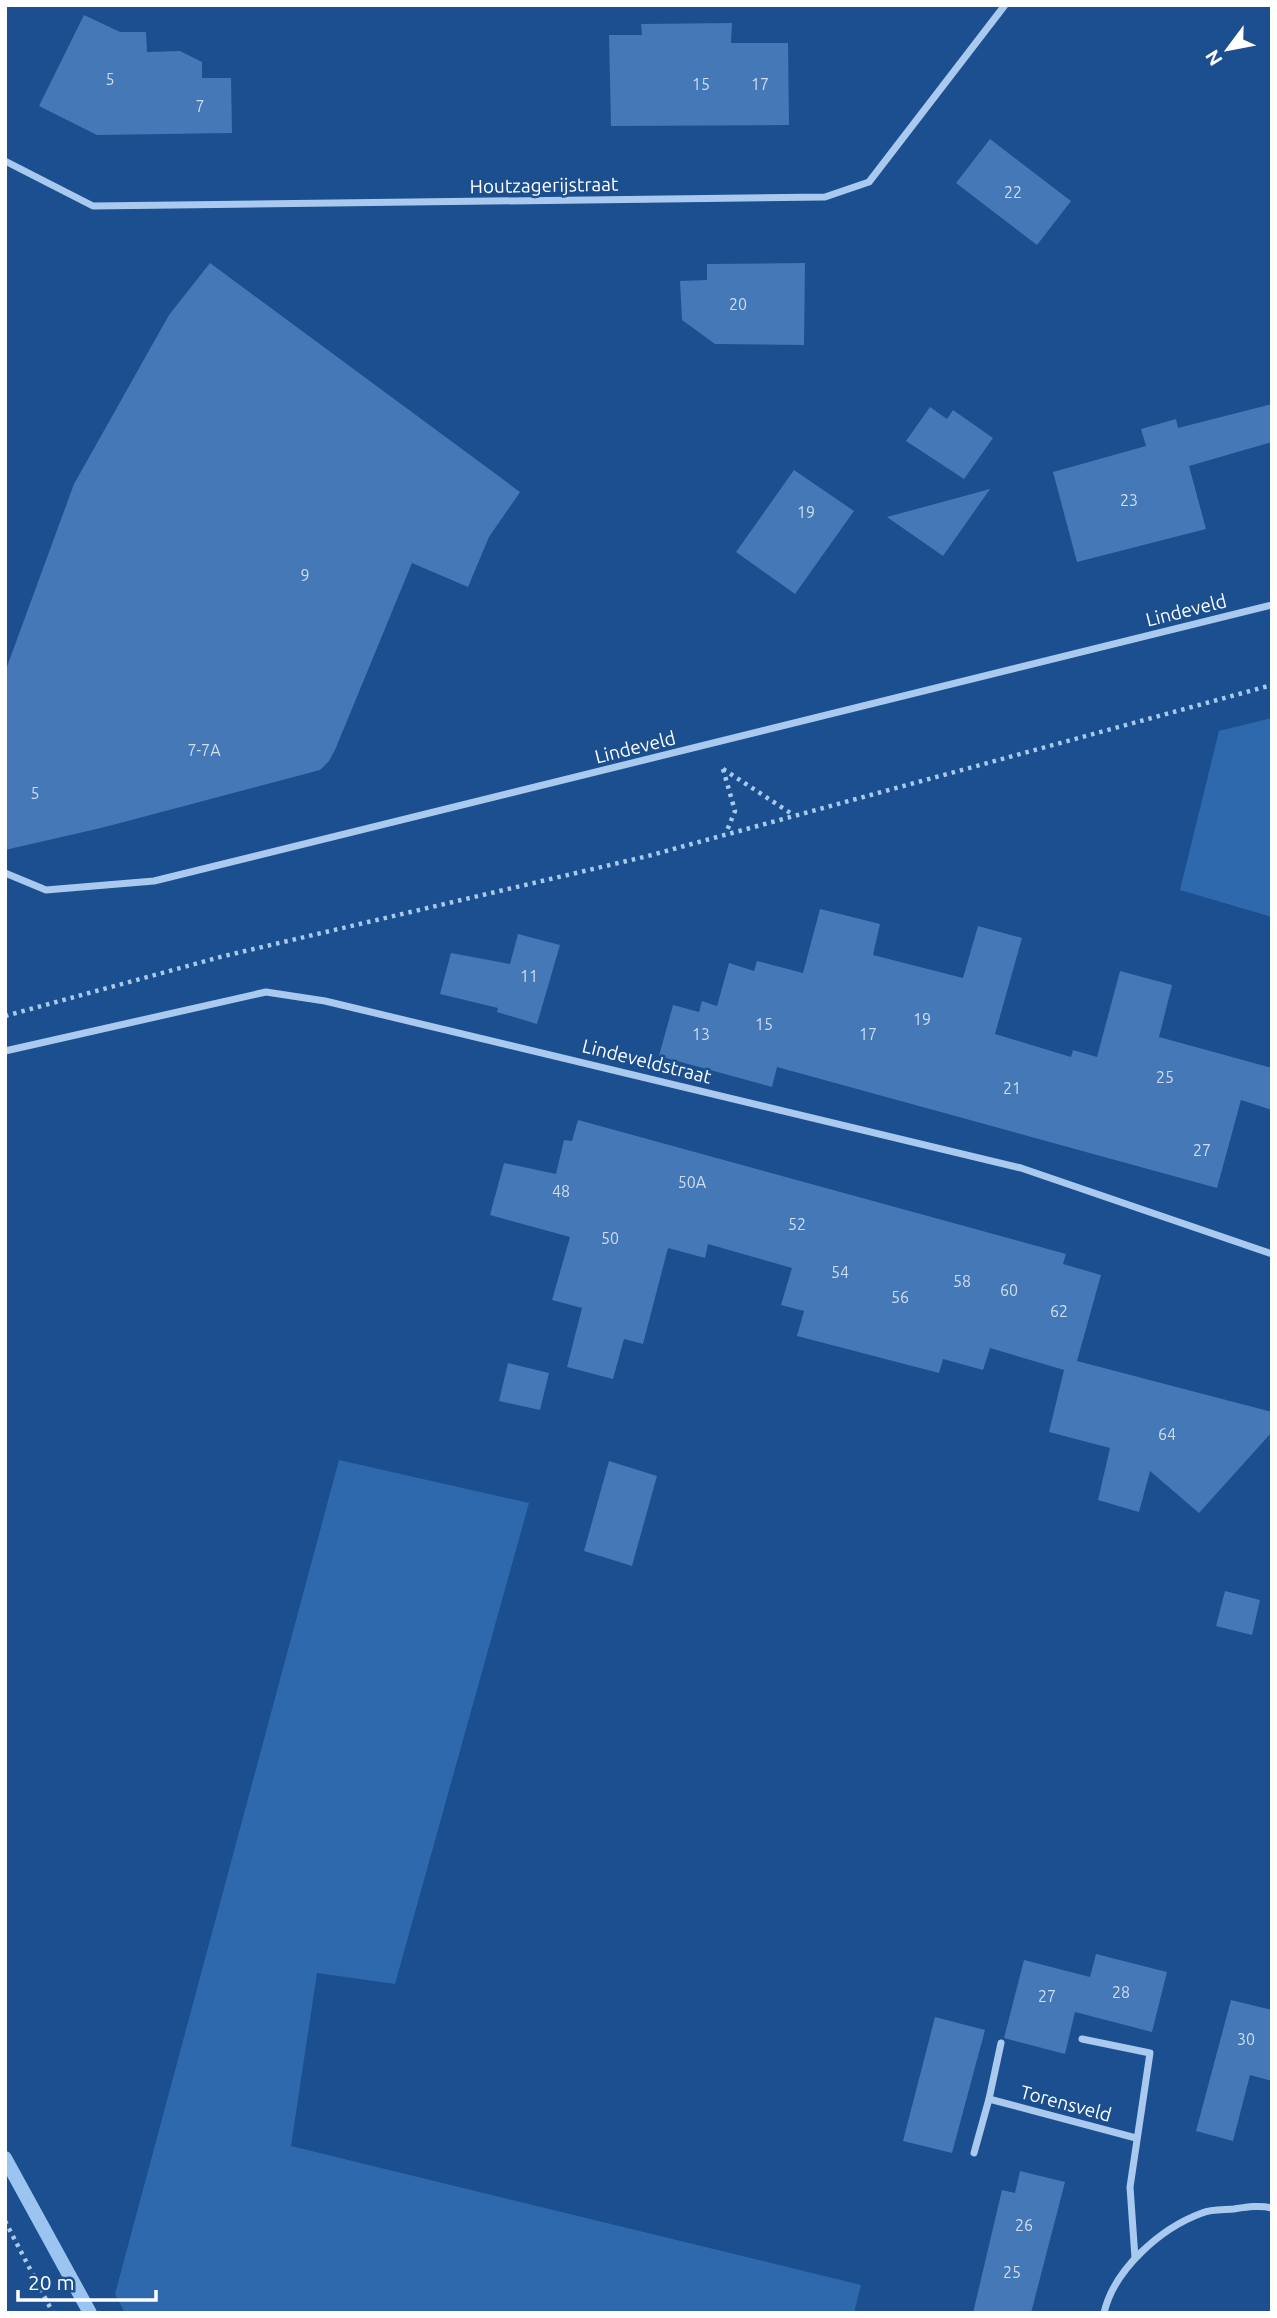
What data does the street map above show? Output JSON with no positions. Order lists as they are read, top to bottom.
{
  "streets": {
    "street": [
      "Houtzagerijstraat",
      "Lindeveld",
      "Lindeveldstraat",
      "Torensveld"
    ]
  },
  "house_numbers": [
    "5",
    "15",
    "17",
    "7",
    "22",
    "20",
    "23",
    "19",
    "9",
    "7-7A",
    "5",
    "11",
    "19",
    "15",
    "13",
    "17",
    "25",
    "21",
    "27",
    "50A",
    "48",
    "52",
    "50",
    "54",
    "58",
    "60",
    "56",
    "62",
    "64",
    "28",
    "27",
    "30",
    "26",
    "25"
  ],
  "scale_bar": "20 m",
  "north": "bottom left"
}
